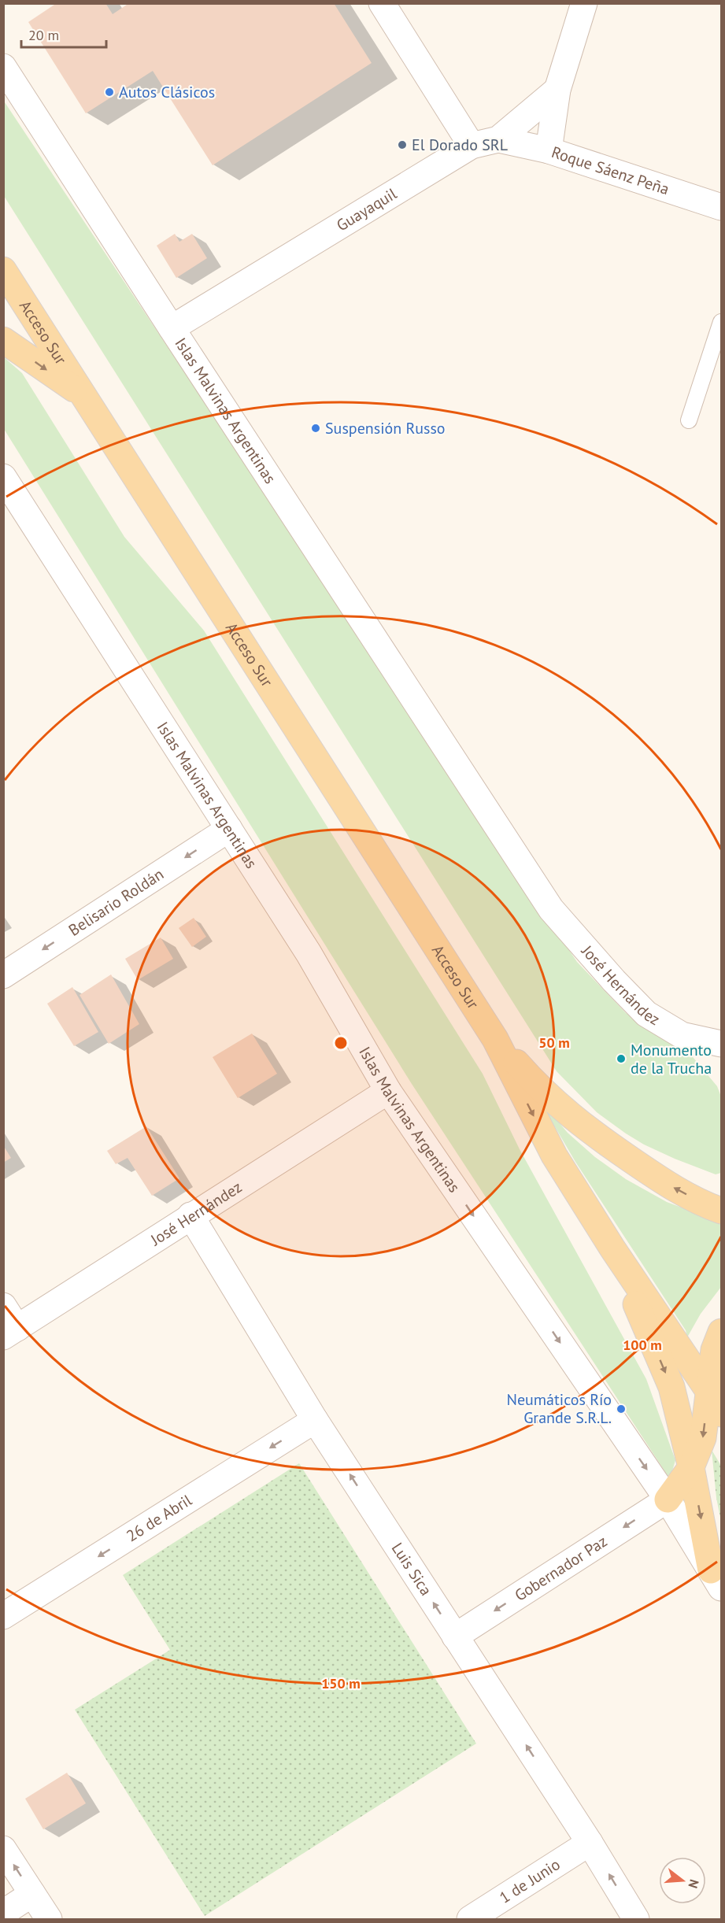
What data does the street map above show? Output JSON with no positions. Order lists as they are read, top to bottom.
{
  "streets": {
    "main road": ["Acceso Sur"],
    "street": [
      "Roque Sáenz Peña",
      "Guayaquil",
      "Islas Malvinas Argentinas",
      "Belisario Roldán",
      "José Hernández",
      "26 de Abril",
      "Gobernador Paz",
      "Luis Sica",
      "1 de Junio"
    ]
  },
  "crossings": [
    ["Roque Sáenz Peña", "Guayaquil"],
    ["Guayaquil", "Islas Malvinas Argentinas"],
    ["Islas Malvinas Argentinas", "Belisario Roldán"],
    ["Islas Malvinas Argentinas", "José Hernández"],
    ["Islas Malvinas Argentinas", "Gobernador Paz"],
    ["José Hernández", "Luis Sica"],
    ["26 de Abril", "Luis Sica"],
    ["Gobernador Paz", "Luis Sica"],
    ["Luis Sica", "1 de Junio"]
  ],
  "one_way": [
    "Belisario Roldán",
    "26 de Abril",
    "Gobernador Paz",
    "Luis Sica"
  ],
  "places": [
    "Autos Clásicos",
    "El Dorado SRL",
    "Suspensión Russo",
    "Monumento de la Trucha",
    "Neumáticos Río Grande S.R.L."
  ],
  "scale_bar": "20 m",
  "north": "right",
  "rings": ["50 m", "100 m", "150 m"]
}
